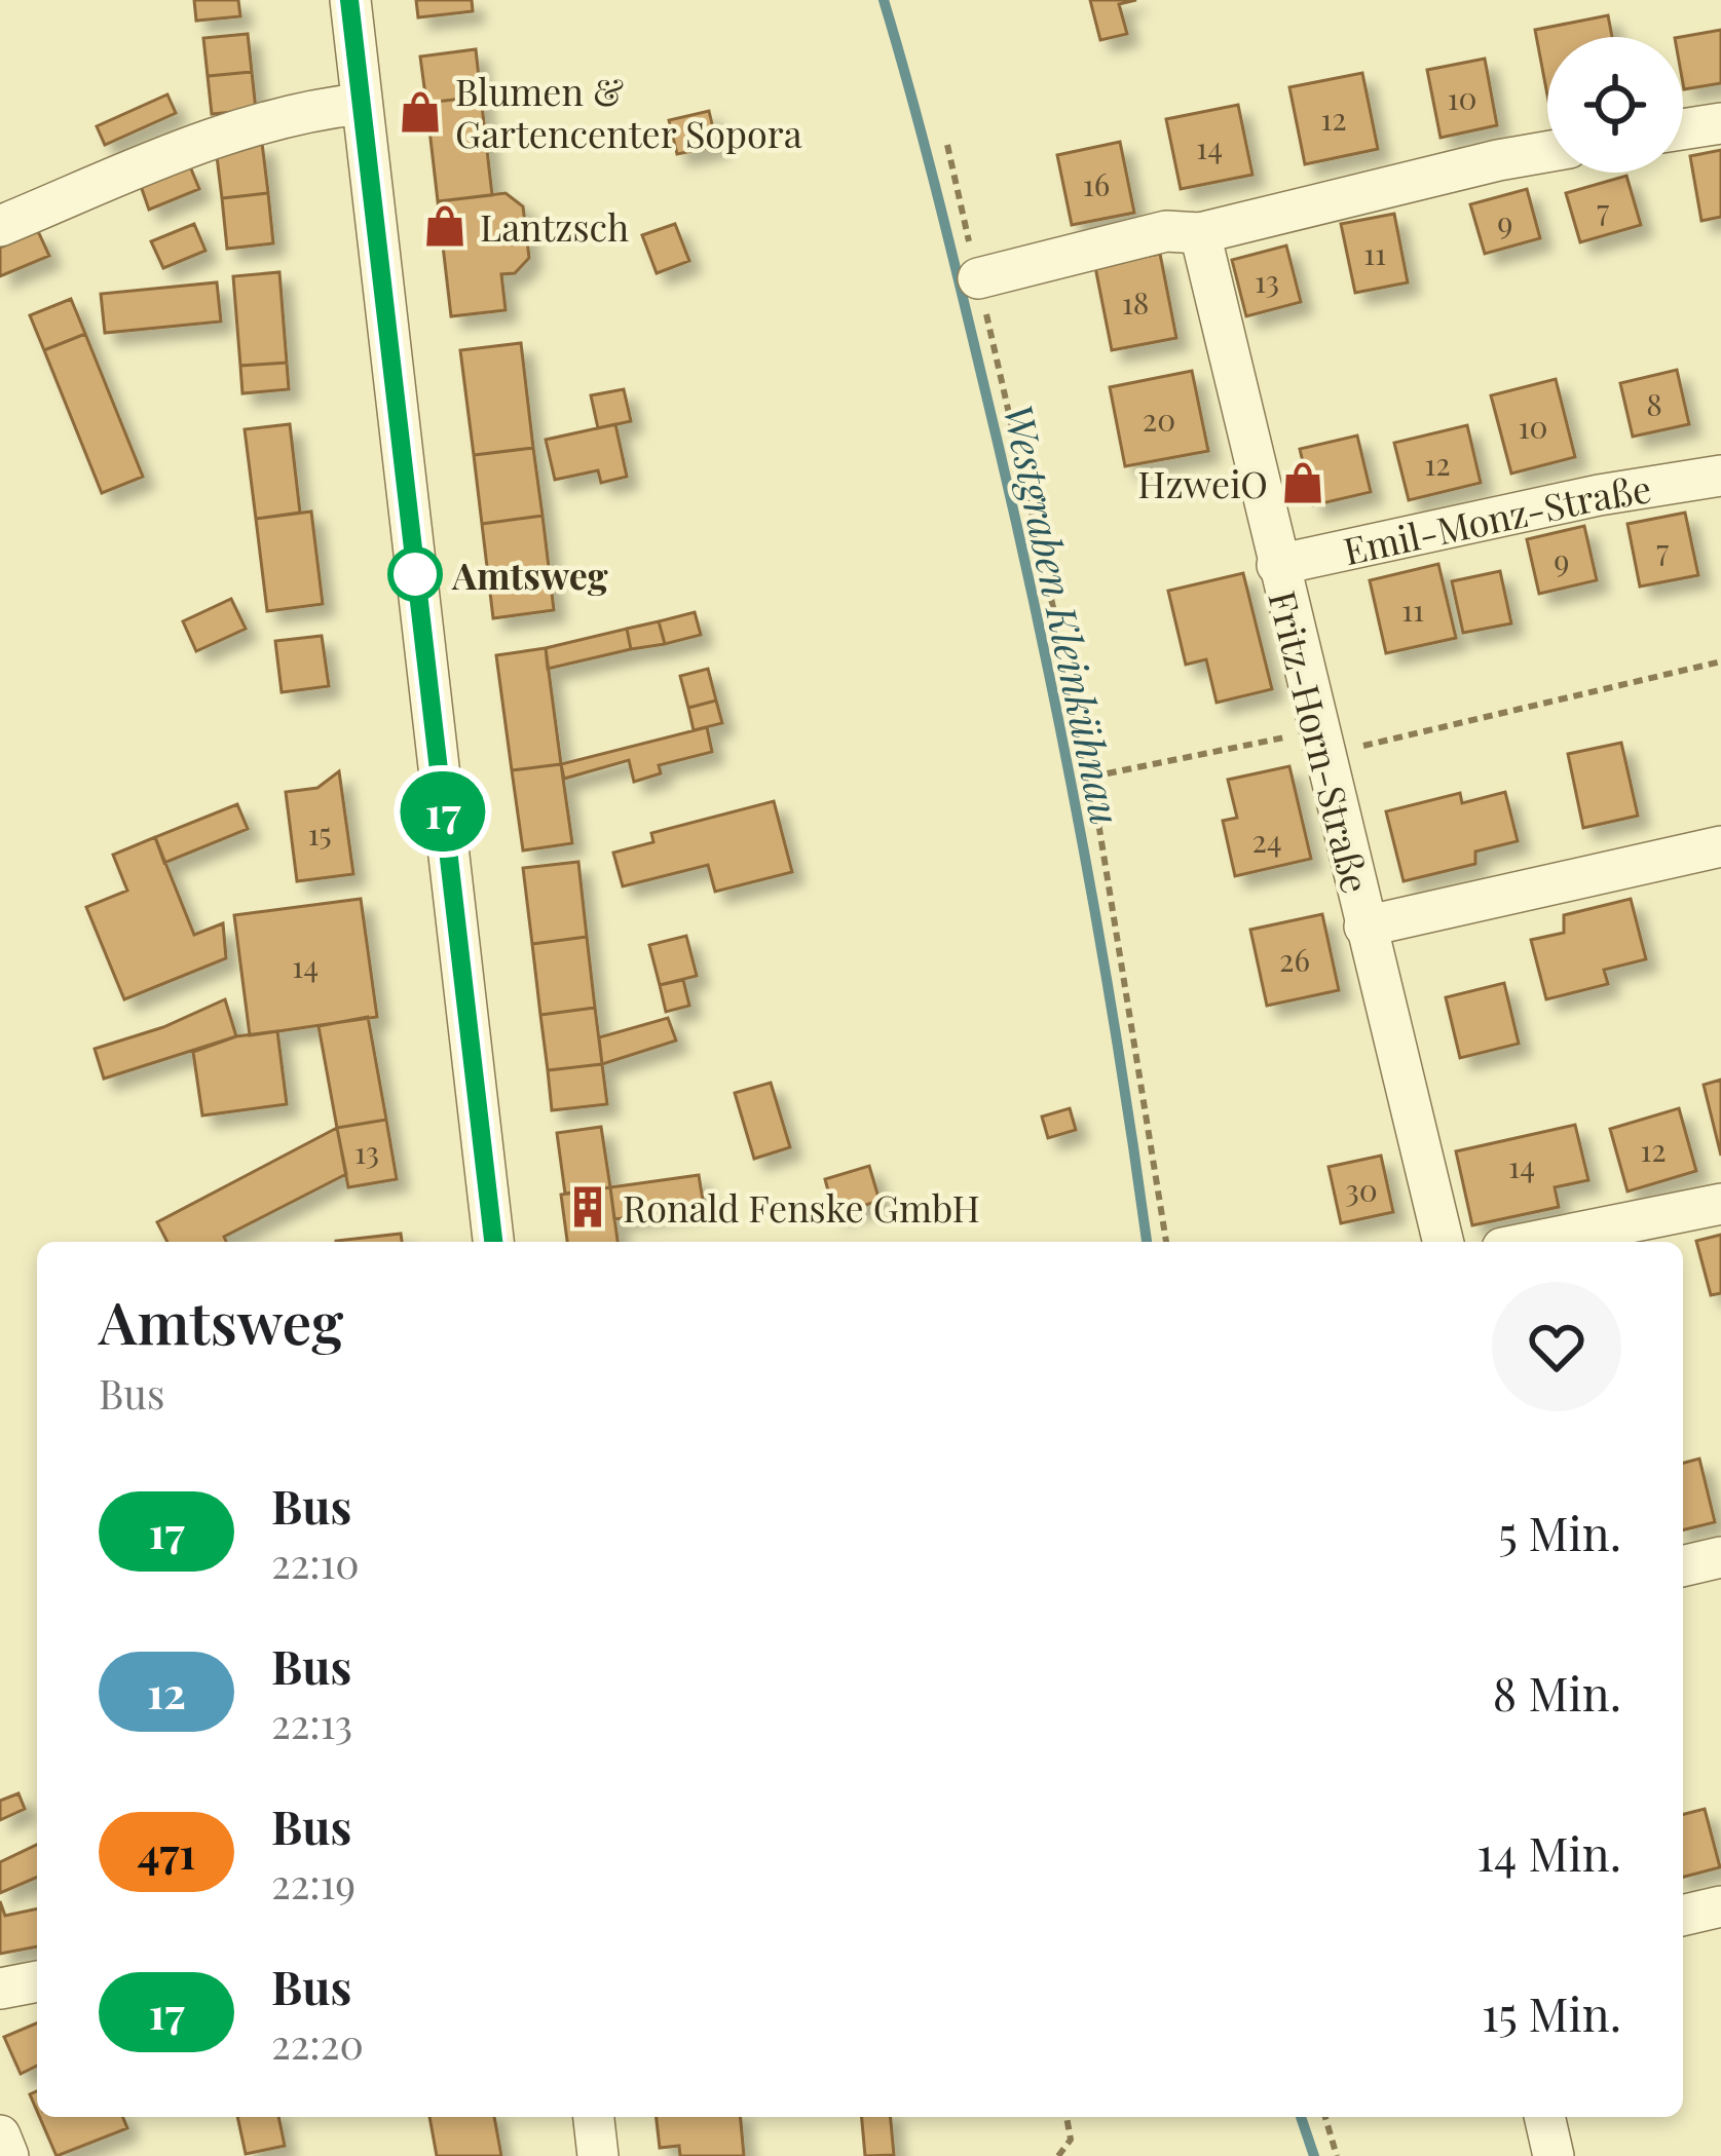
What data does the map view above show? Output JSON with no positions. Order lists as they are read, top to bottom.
{
  "streets": {
    "street": ["Emil-Monz-Straße", "Fritz-Horn-Straße"]
  },
  "crossings": [
    ["Emil-Monz-Straße", "Fritz-Horn-Straße"]
  ],
  "water": ["Westgraben Kleinkühnau"],
  "places": {
    "shop": ["Blumen & Gartencenter Sopora", "Lantzsch", "HzweiO"],
    "other": ["Amtsweg"],
    "building": ["Ronald Fenske GmbH"]
  },
  "lines": ["bus line 17"],
  "house_numbers": [
    "10",
    "12",
    "14",
    "16",
    "7",
    "9",
    "11",
    "13",
    "18",
    "8",
    "20",
    "10",
    "12",
    "7",
    "9",
    "11",
    "15",
    "24",
    "26",
    "14",
    "12",
    "13",
    "14",
    "30"
  ],
  "page": {
    "on_map": "17",
    "heading": ["Amtsweg", "Bus"],
    "list": [
      {
        "mark": "17",
        "name": "Bus",
        "note": "22:10",
        "value": "5 Min."
      },
      {
        "mark": "12",
        "name": "Bus",
        "note": "22:13",
        "value": "8 Min."
      },
      {
        "mark": "471",
        "name": "Bus",
        "note": "22:19",
        "value": "14 Min."
      },
      {
        "mark": "17",
        "name": "Bus",
        "note": "22:20",
        "value": "15 Min."
      }
    ]
  }
}
